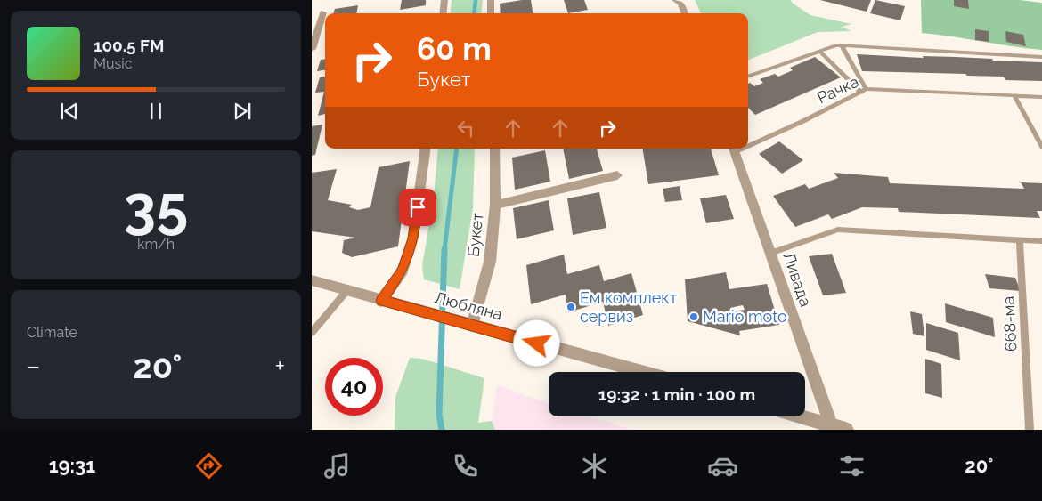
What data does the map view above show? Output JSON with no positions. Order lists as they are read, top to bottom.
{
  "streets": {
    "street": ["Букет", "Ливада", "Любляна"],
    "lane": ["Рачка", "668-ма"]
  },
  "crossings": [
    ["Букет", "Любляна"]
  ],
  "places": ["Ем комплект сервиз", "Mario moto"],
  "page": {
    "turn": ["60 m", "Букет"],
    "song": ["100.5 FM", "Music"],
    "tile": [
      ["35", "km/h"],
      "Climate"
    ],
    "heat": ["−", "20°", "+"],
    "limit": "40",
    "trip": "19:32 · 1 min · 100 m",
    "tabs": ["19:31", "20°"]
  }
}
